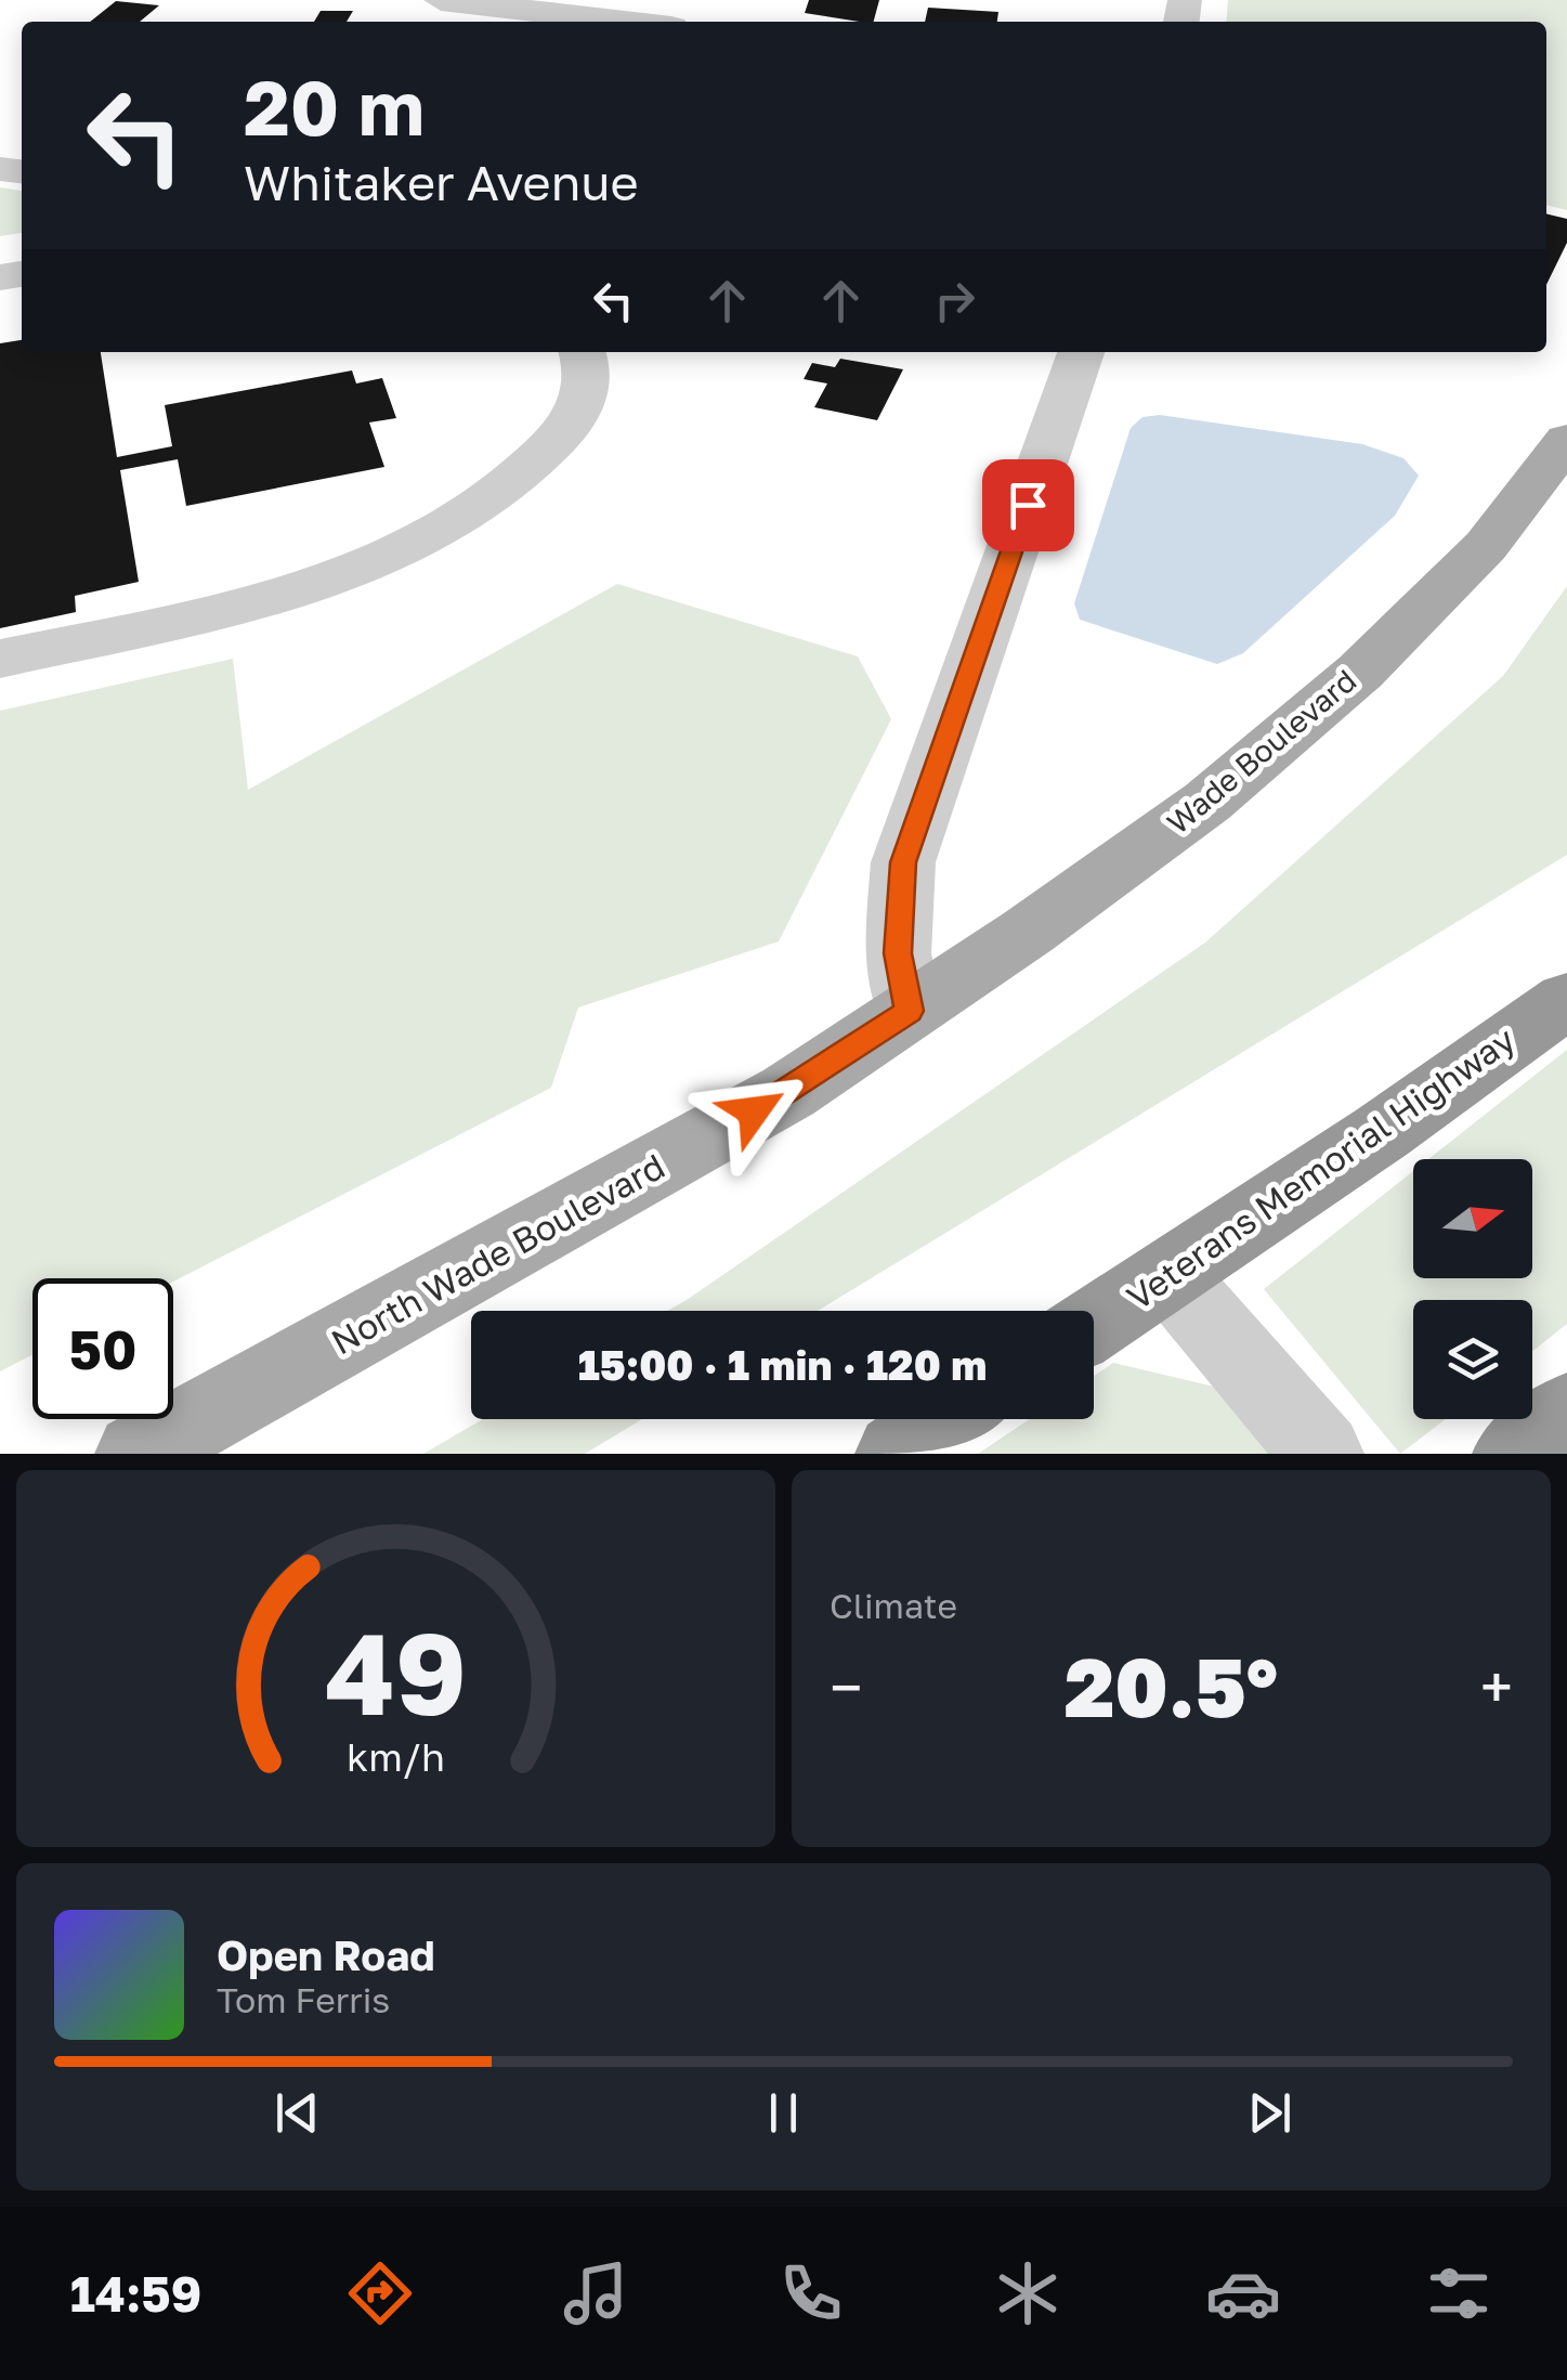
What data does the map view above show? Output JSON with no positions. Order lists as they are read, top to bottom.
{
  "streets": {
    "highway": ["Veterans Memorial Highway"],
    "main road": ["Wade Boulevard", "North Wade Boulevard"]
  },
  "crossings": [
    ["Wade Boulevard", "North Wade Boulevard"]
  ],
  "north": "right",
  "page": {
    "turn": ["20 m", "Whitaker Avenue"],
    "limit": "50",
    "trip": "15:00 · 1 min · 120 m",
    "tile": "Climate",
    "heat": ["−", "20.5°", "+"],
    "song": ["Open Road", "Tom Ferris"],
    "tabs": "14:59",
    "gauge": ["49", "km/h"]
  }
}
